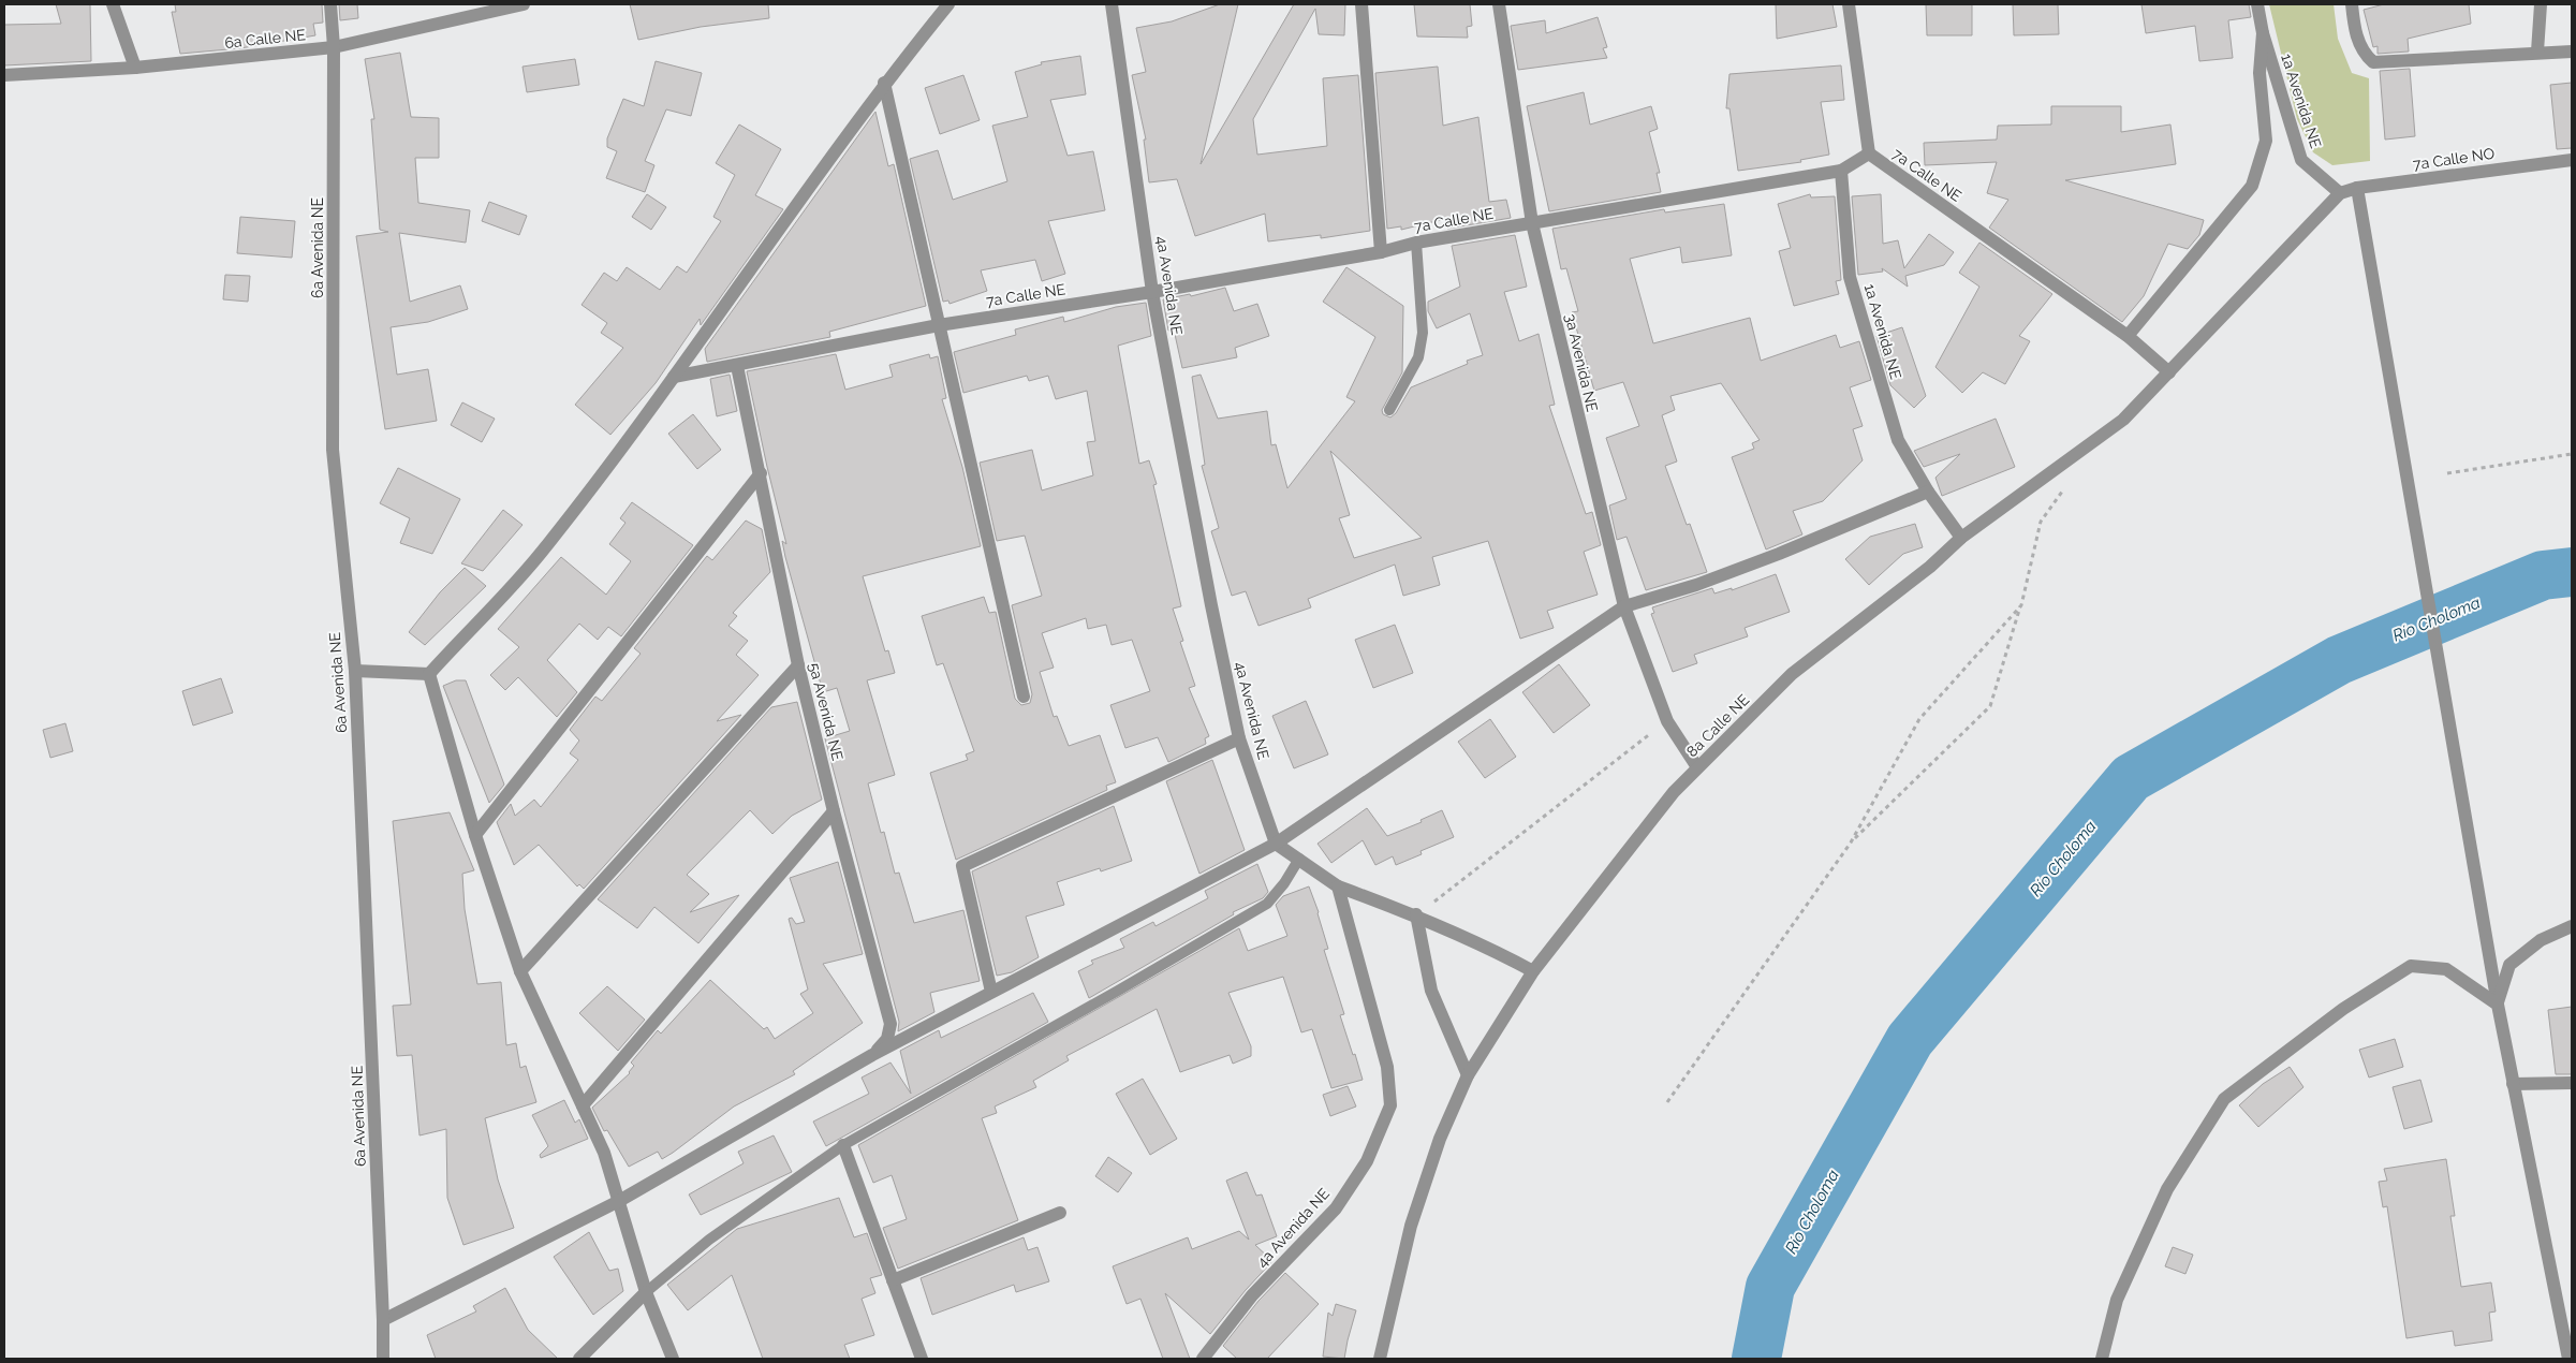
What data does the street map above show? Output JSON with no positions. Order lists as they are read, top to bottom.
{
  "streets": {
    "street": [
      "6a Calle NE",
      "1a Avenida NE",
      "7a Calle NO",
      "7a Calle NE",
      "6a Avenida NE",
      "4a Avenida NE",
      "3a Avenida NE",
      "5a Avenida NE",
      "8a Calle NE"
    ]
  },
  "crossings": [
    ["6a Calle NE", "6a Avenida NE"],
    ["1a Avenida NE", "7a Calle NO"],
    ["1a Avenida NE", "7a Calle NE"],
    ["1a Avenida NE", "8a Calle NE"],
    ["7a Calle NE", "4a Avenida NE"],
    ["7a Calle NE", "3a Avenida NE"],
    ["7a Calle NE", "5a Avenida NE"],
    ["3a Avenida NE", "8a Calle NE"]
  ],
  "water": ["Río Choloma"]
}
